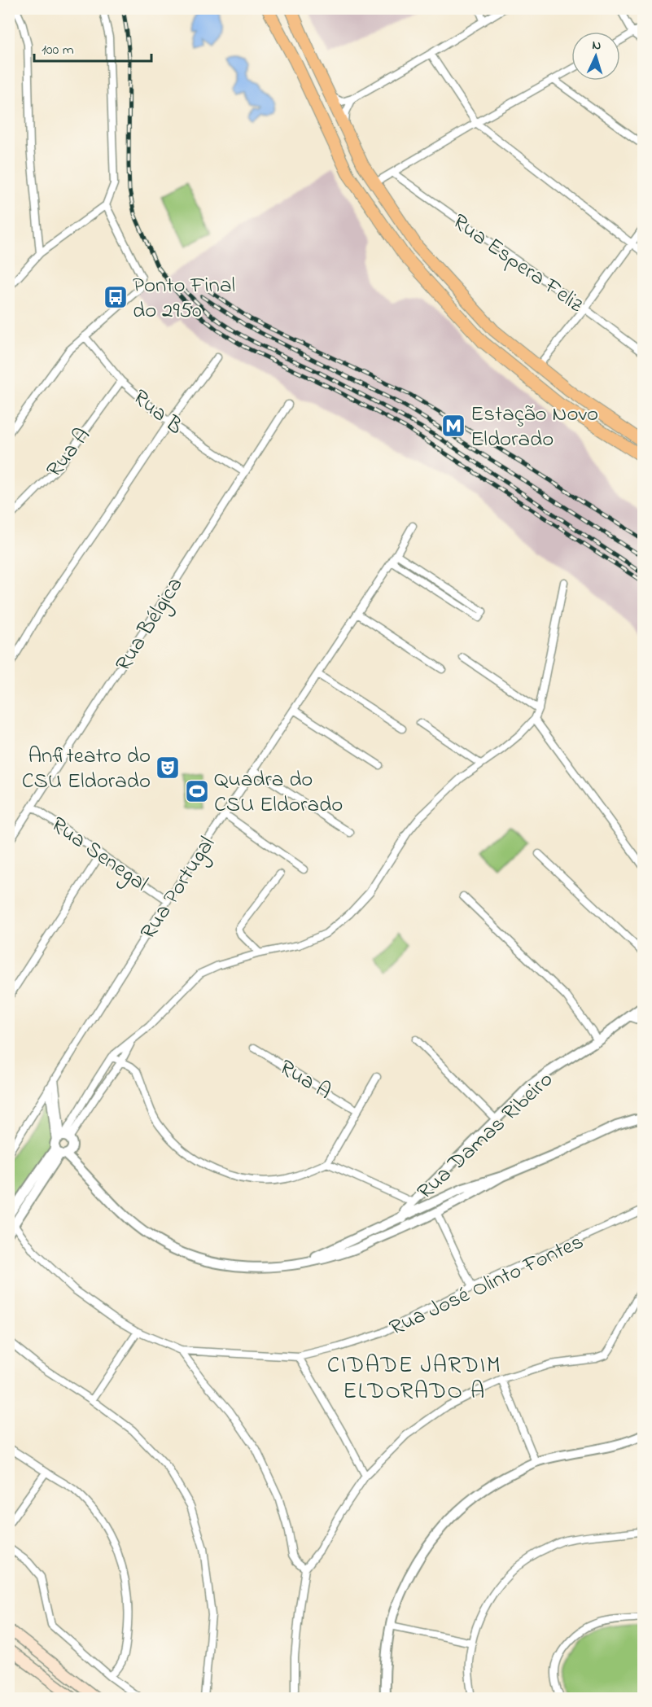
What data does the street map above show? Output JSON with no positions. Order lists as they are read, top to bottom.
{
  "streets": {
    "street": [
      "Rua Espera Feliz",
      "Rua B",
      "Rua A",
      "Rua Bélgica",
      "Rua Senegal",
      "Rua Portugal",
      "Rua Damas Ribeiro",
      "Rua José Olinto Fontes"
    ]
  },
  "crossings": [
    ["Rua B", "Rua A"],
    ["Rua B", "Rua Bélgica"],
    ["Rua Bélgica", "Rua Senegal"],
    ["Rua Senegal", "Rua Portugal"]
  ],
  "districts": ["CIDADE JARDIM ELDORADO A"],
  "places": {
    "bus stop": ["Ponto Final do 2950"],
    "metro station": ["Estação Novo Eldorado"],
    "theatre": ["Anfiteatro do CSU Eldorado"],
    "sports": ["Quadra do CSU Eldorado"]
  },
  "scale_bar": "100 m",
  "north": "top"
}
